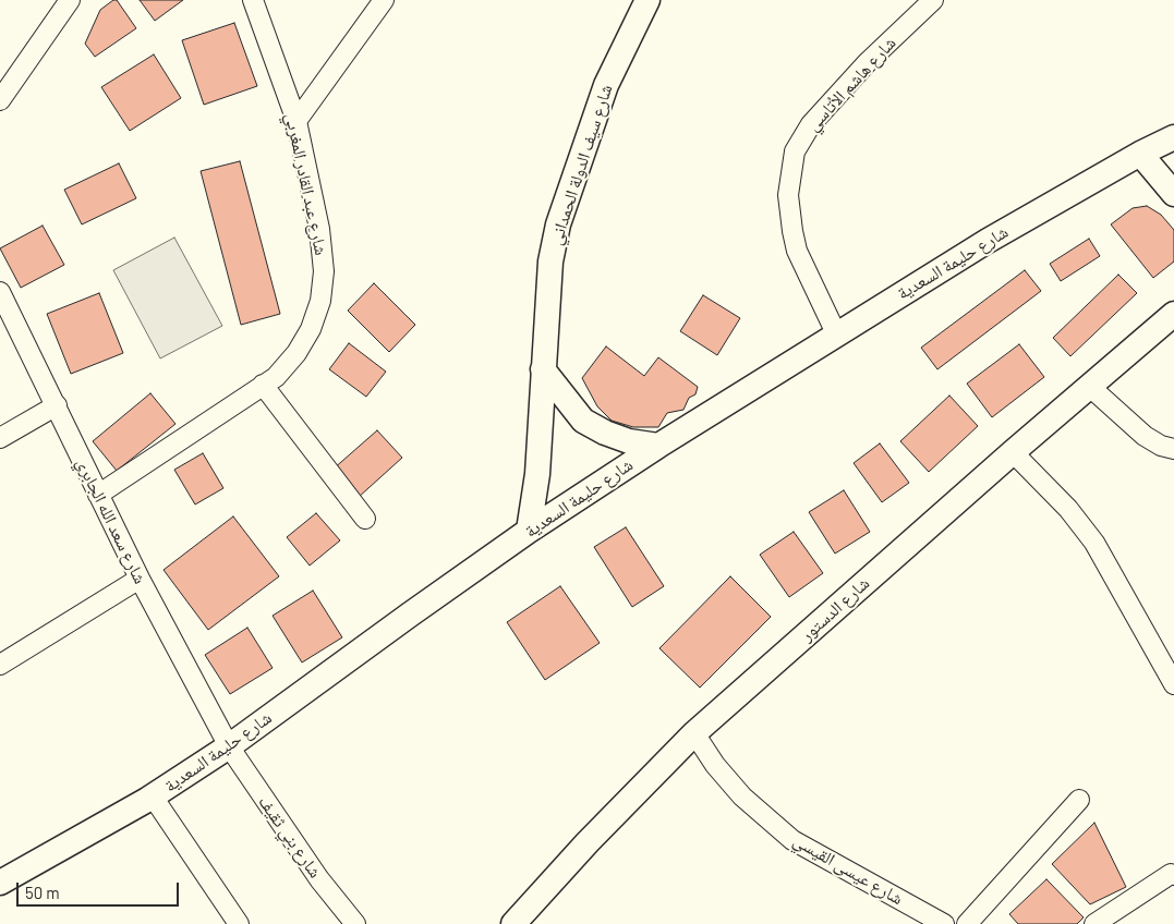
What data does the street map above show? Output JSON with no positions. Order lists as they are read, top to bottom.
{
  "streets": {
    "street": [
      "شارع هاشم الأتاسي",
      "شارع سيف الدولة الحمداني",
      "شارع عبد القادر المغربي",
      "شارع حليمة السعدية",
      "شارع سعد الله الجابري",
      "شارع الدستور",
      "شارع بني ثقيف",
      "شارع عيسى القيسي"
    ]
  },
  "crossings": [
    ["شارع هاشم الأتاسي", "شارع حليمة السعدية"],
    ["شارع سيف الدولة الحمداني", "شارع حليمة السعدية"],
    ["شارع عبد القادر المغربي", "شارع سعد الله الجابري"],
    ["شارع حليمة السعدية", "شارع سعد الله الجابري"],
    ["شارع حليمة السعدية", "شارع بني ثقيف"],
    ["شارع سعد الله الجابري", "شارع بني ثقيف"],
    ["شارع الدستور", "شارع عيسى القيسي"]
  ],
  "scale_bar": "50 m"
}
